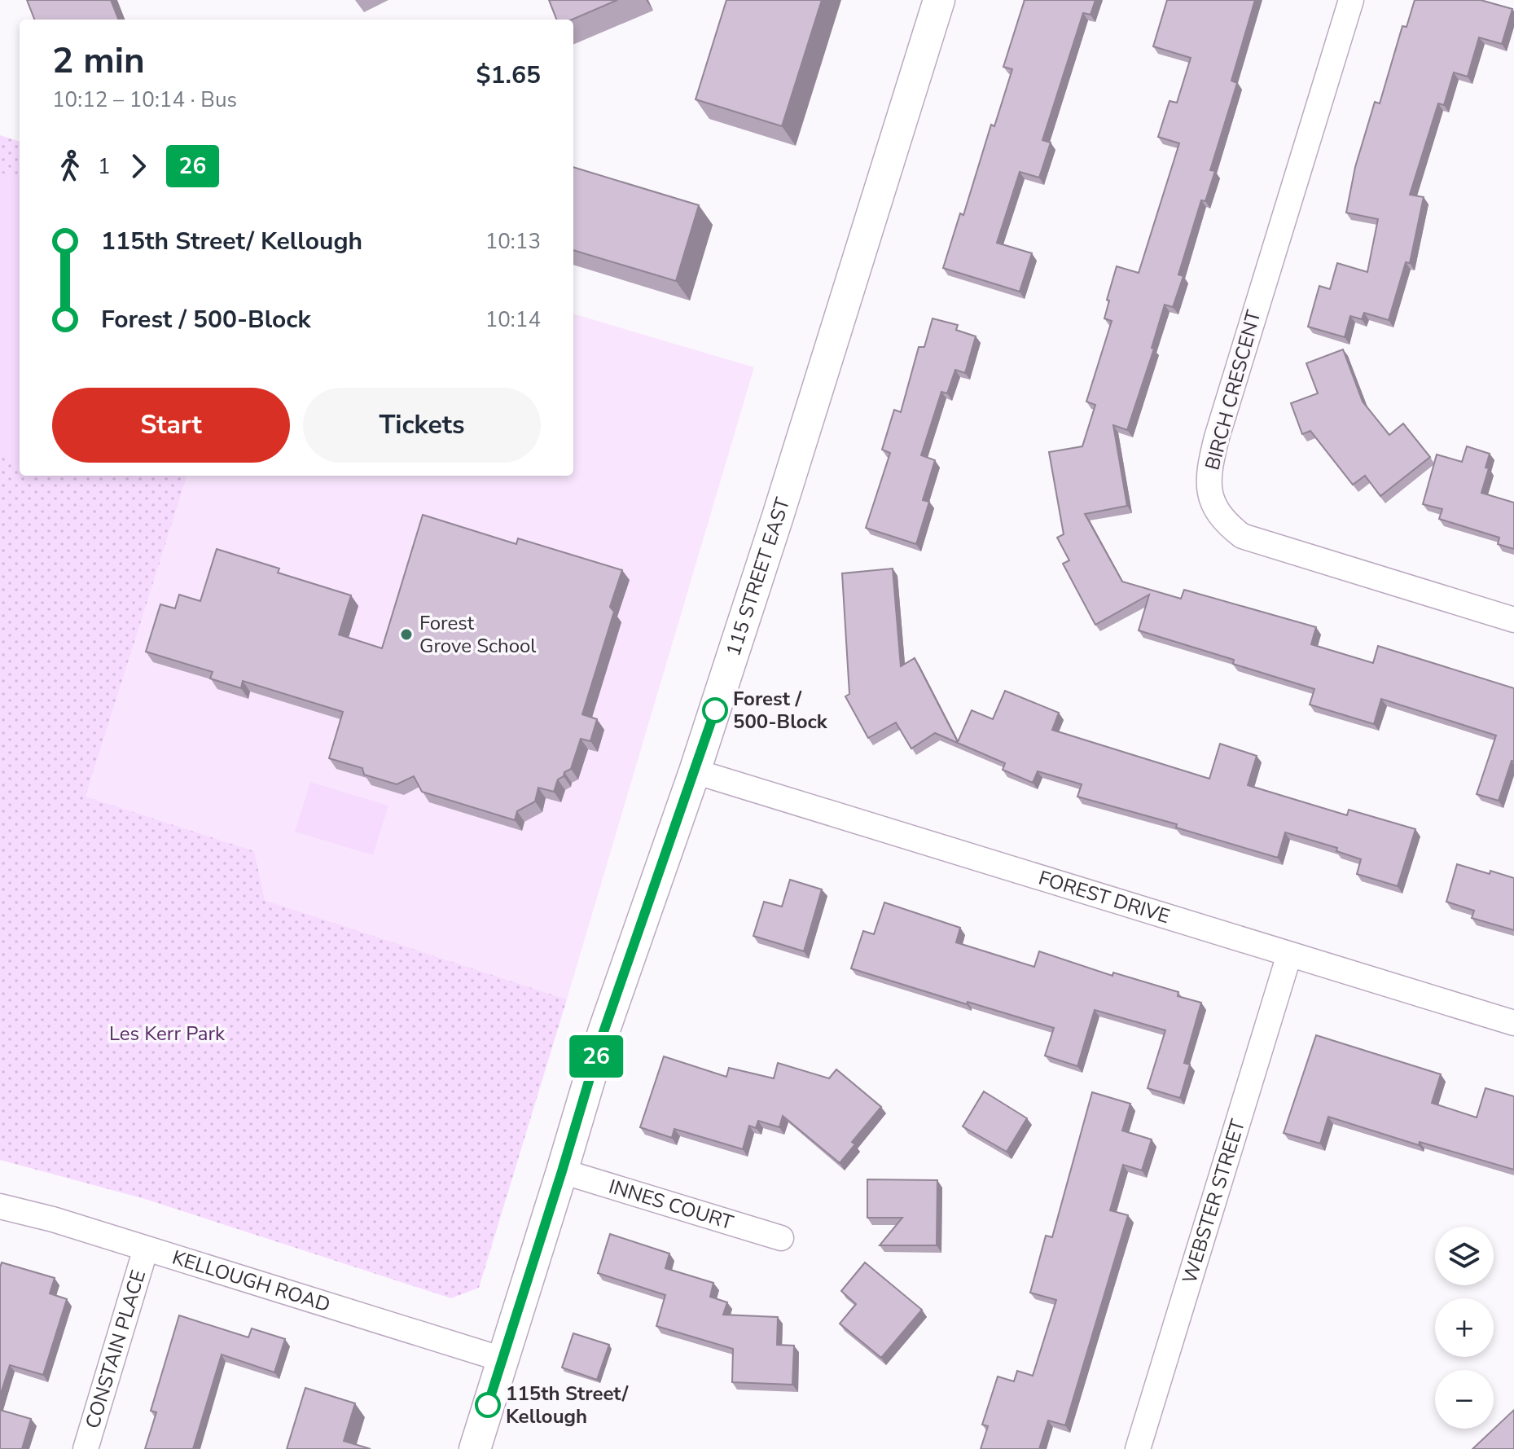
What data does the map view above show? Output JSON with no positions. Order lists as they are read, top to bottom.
{
  "streets": {
    "street": [
      "BIRCH CRESCENT",
      "115 STREET EAST",
      "FOREST DRIVE",
      "WEBSTER STREET",
      "INNES COURT",
      "KELLOUGH ROAD",
      "CONSTAIN PLACE"
    ]
  },
  "crossings": [
    ["115 STREET EAST", "FOREST DRIVE"],
    ["115 STREET EAST", "INNES COURT"],
    ["115 STREET EAST", "KELLOUGH ROAD"],
    ["FOREST DRIVE", "WEBSTER STREET"],
    ["KELLOUGH ROAD", "CONSTAIN PLACE"]
  ],
  "parks": ["Les Kerr Park"],
  "places": ["Forest Grove School", "Forest / 500-Block", "115th Street/ Kellough"],
  "lines": ["bus line 26"],
  "page": {
    "on_map": "26",
    "heading": ["2 min", "10:12 – 10:14 · Bus", "$1.65"],
    "legs": ["1", "26"],
    "list": [
      {
        "name": "115th Street/ Kellough",
        "value": "10:13"
      },
      {
        "name": "Forest / 500-Block",
        "value": "10:14"
      }
    ],
    "buttons": ["Start", "Tickets"],
    "map_buttons": ["+", "−"]
  }
}
